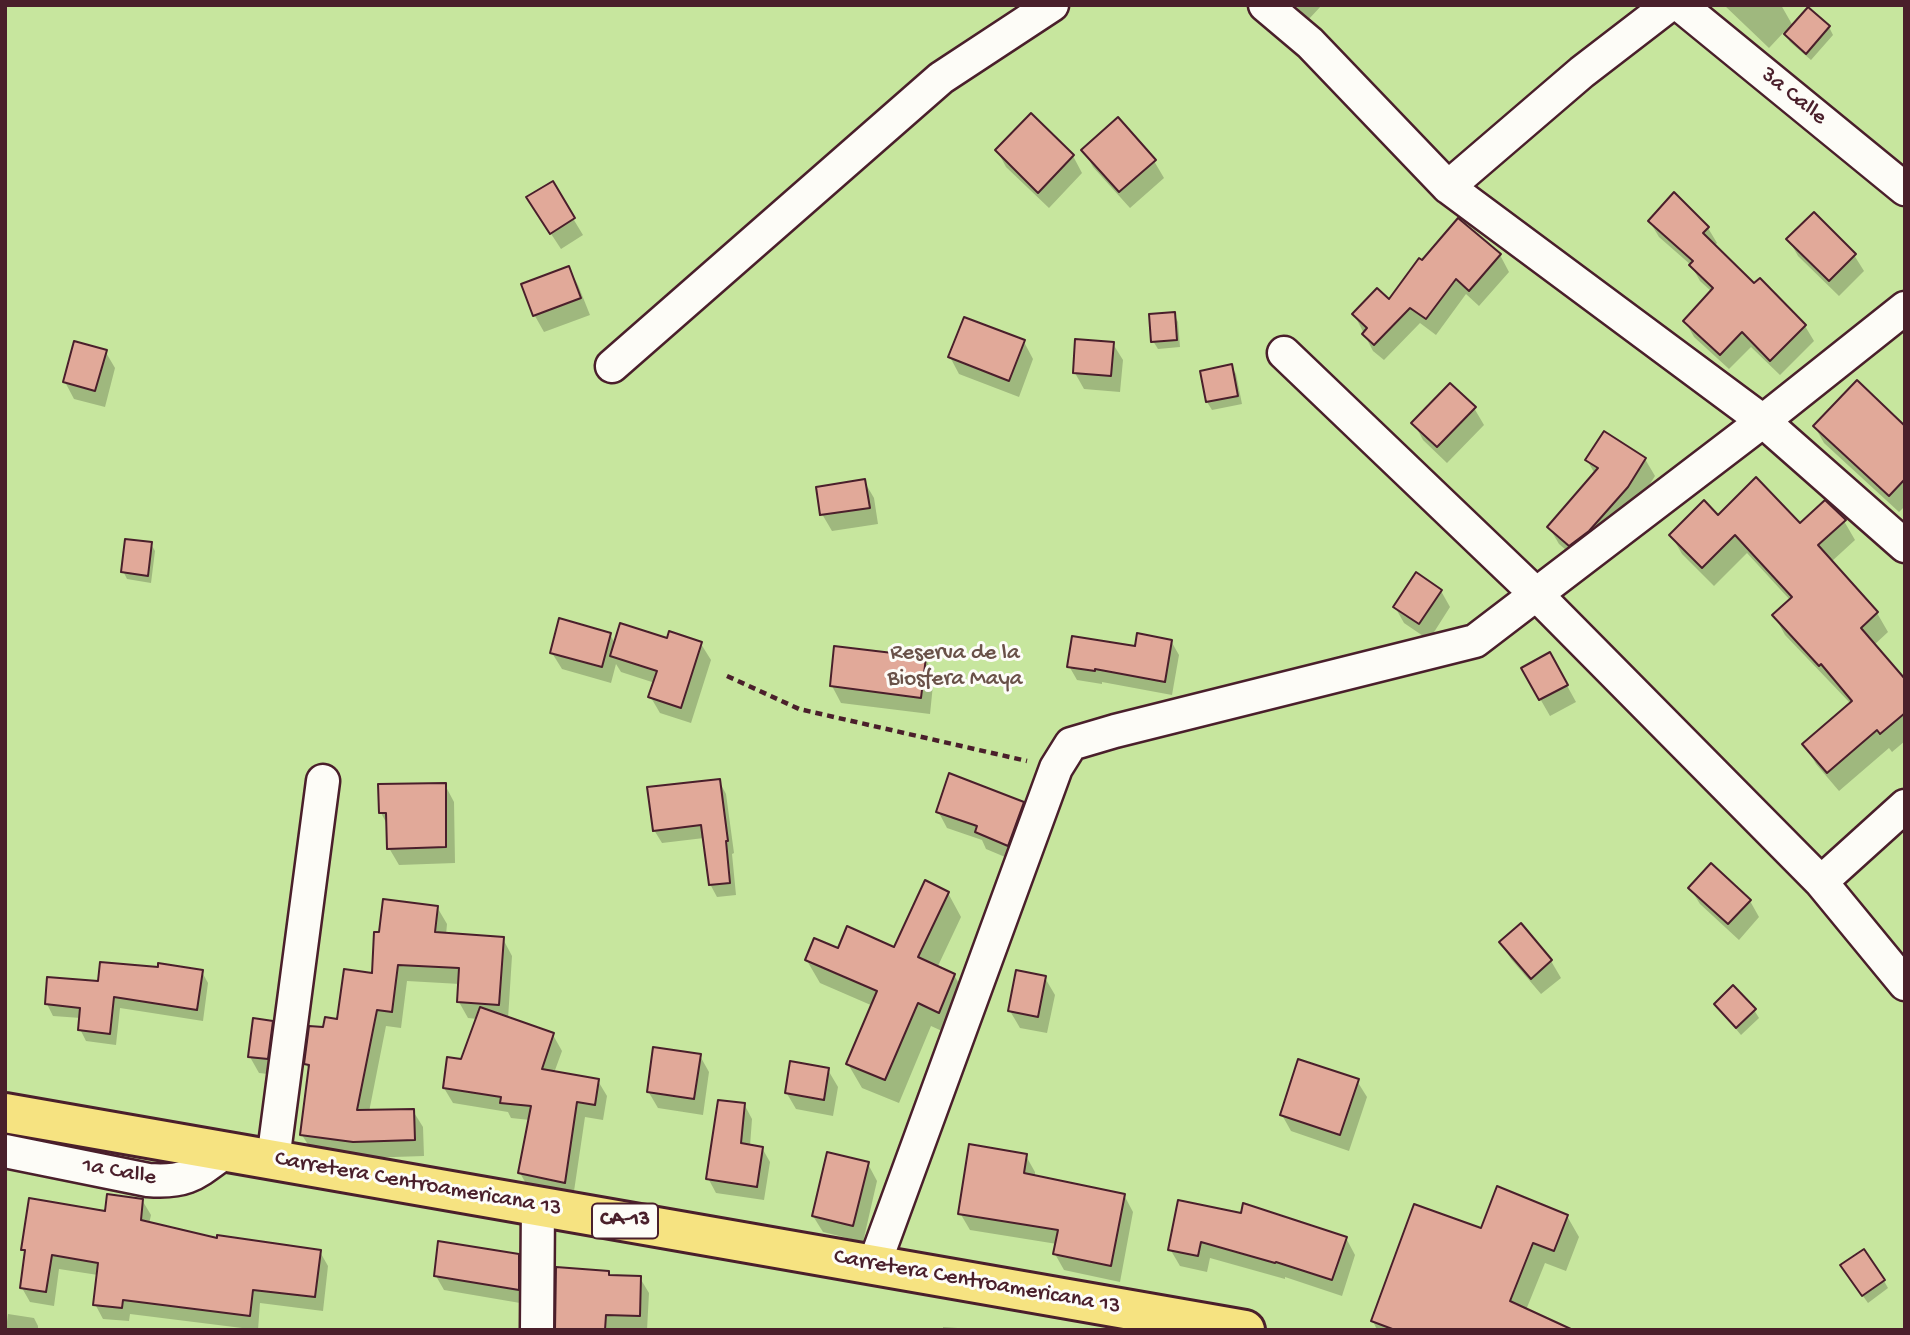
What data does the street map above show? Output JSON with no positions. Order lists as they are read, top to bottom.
{
  "streets": {
    "highway": ["Carretera Centroamericana 13", "CA-13"],
    "street": ["3a Calle", "1a Calle"]
  },
  "crossings": [
    ["1a Calle", "Carretera Centroamericana 13"]
  ],
  "parks": ["Reserva de la Biosfera Maya"]
}
